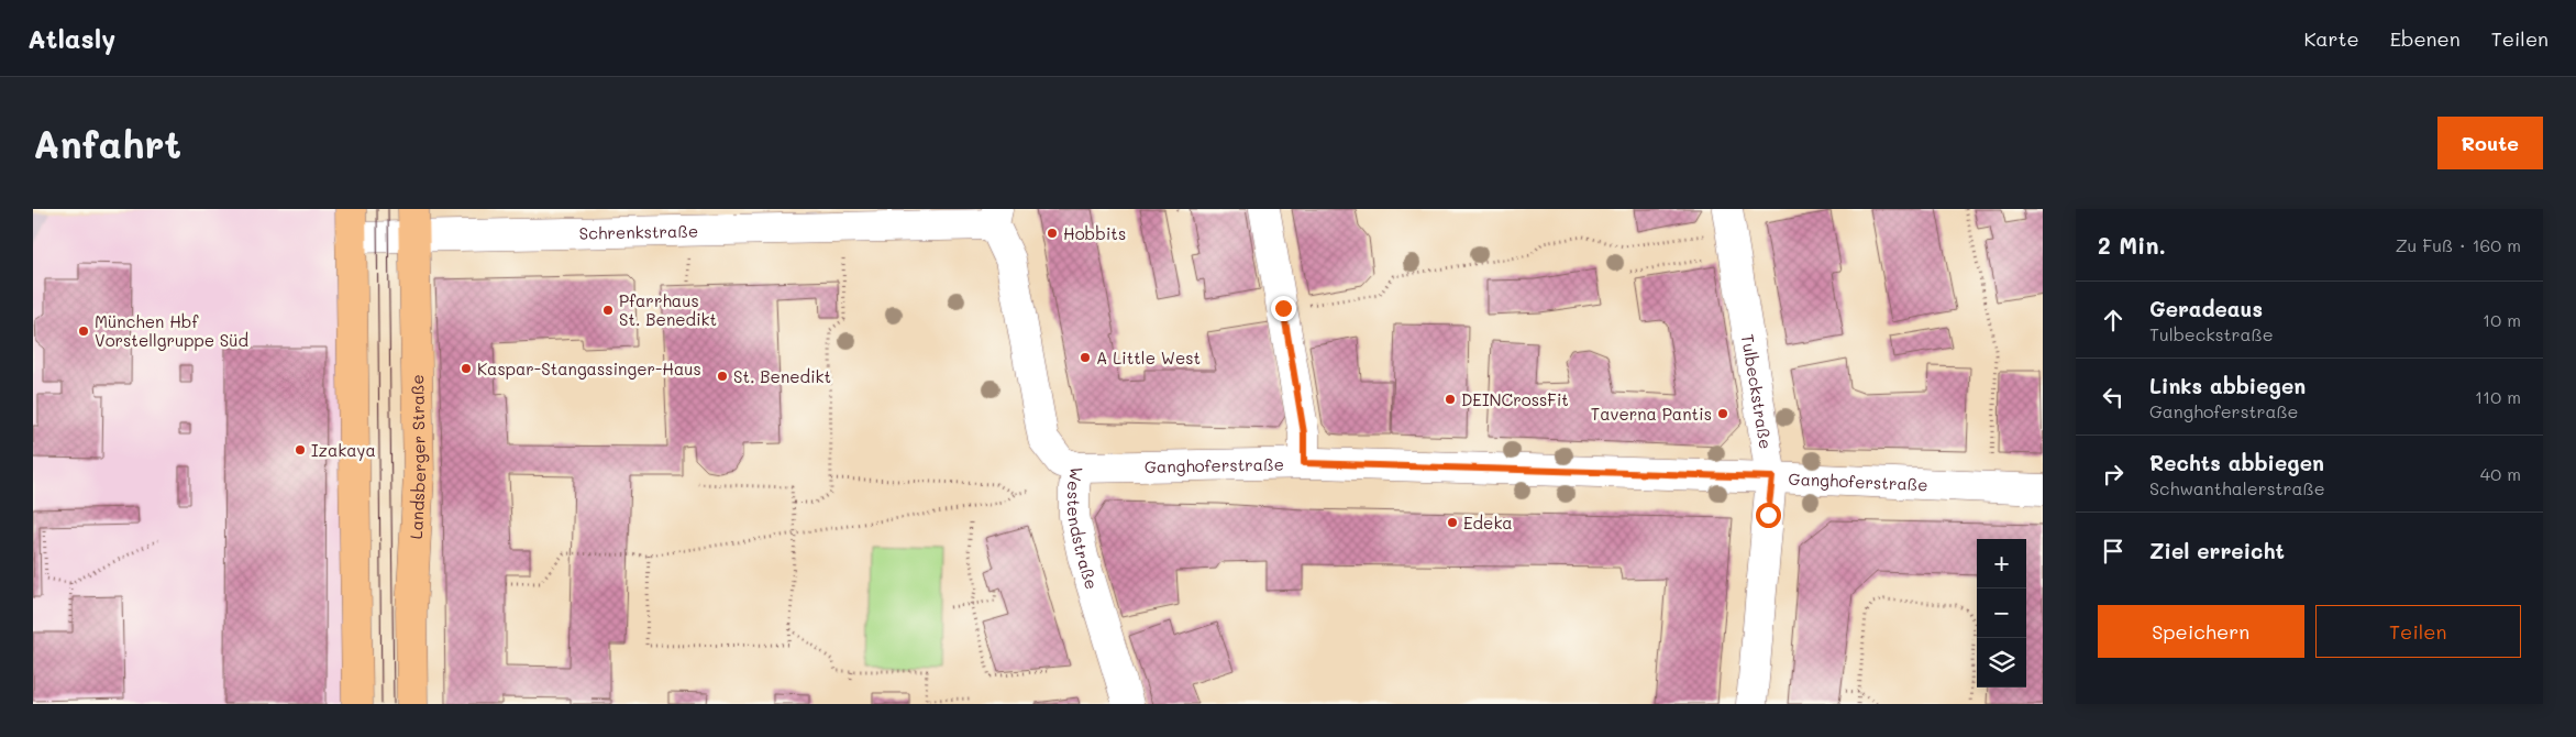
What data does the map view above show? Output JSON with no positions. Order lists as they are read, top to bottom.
{
  "streets": {
    "main road": ["Landsberger Straße"],
    "street": [
      "Schrenkstraße",
      "Tulbeckstraße",
      "Ganghoferstraße",
      "Westendstraße"
    ]
  },
  "crossings": [
    ["Schrenkstraße", "Landsberger Straße"],
    ["Schrenkstraße", "Westendstraße"],
    ["Tulbeckstraße", "Ganghoferstraße"],
    ["Ganghoferstraße", "Westendstraße"]
  ],
  "places": [
    "Hobbits",
    "Pfarrhaus St. Benedikt",
    "München Hbf Vorstellgruppe Süd",
    "A Little West",
    "Kaspar-Stangassinger-Haus",
    "St. Benedikt",
    "DEINCrossFit",
    "Taverna Pantis",
    "Izakaya",
    "Edeka"
  ],
  "page": {
    "header": "Atlasly",
    "nav": ["Karte", "Ebenen", "Teilen"],
    "buttons": [
      "Route",
      ["Speichern", "Teilen"]
    ],
    "title": "Anfahrt",
    "heading": ["2 Min.", "Zu Fuß · 160 m"],
    "list": [
      ["Geradeaus", "Tulbeckstraße", "10 m"],
      ["Links abbiegen", "Ganghoferstraße", "110 m"],
      ["Rechts abbiegen", "Schwanthalerstraße", "40 m"],
      "Ziel erreicht"
    ],
    "map_buttons": ["+", "−"]
  }
}
